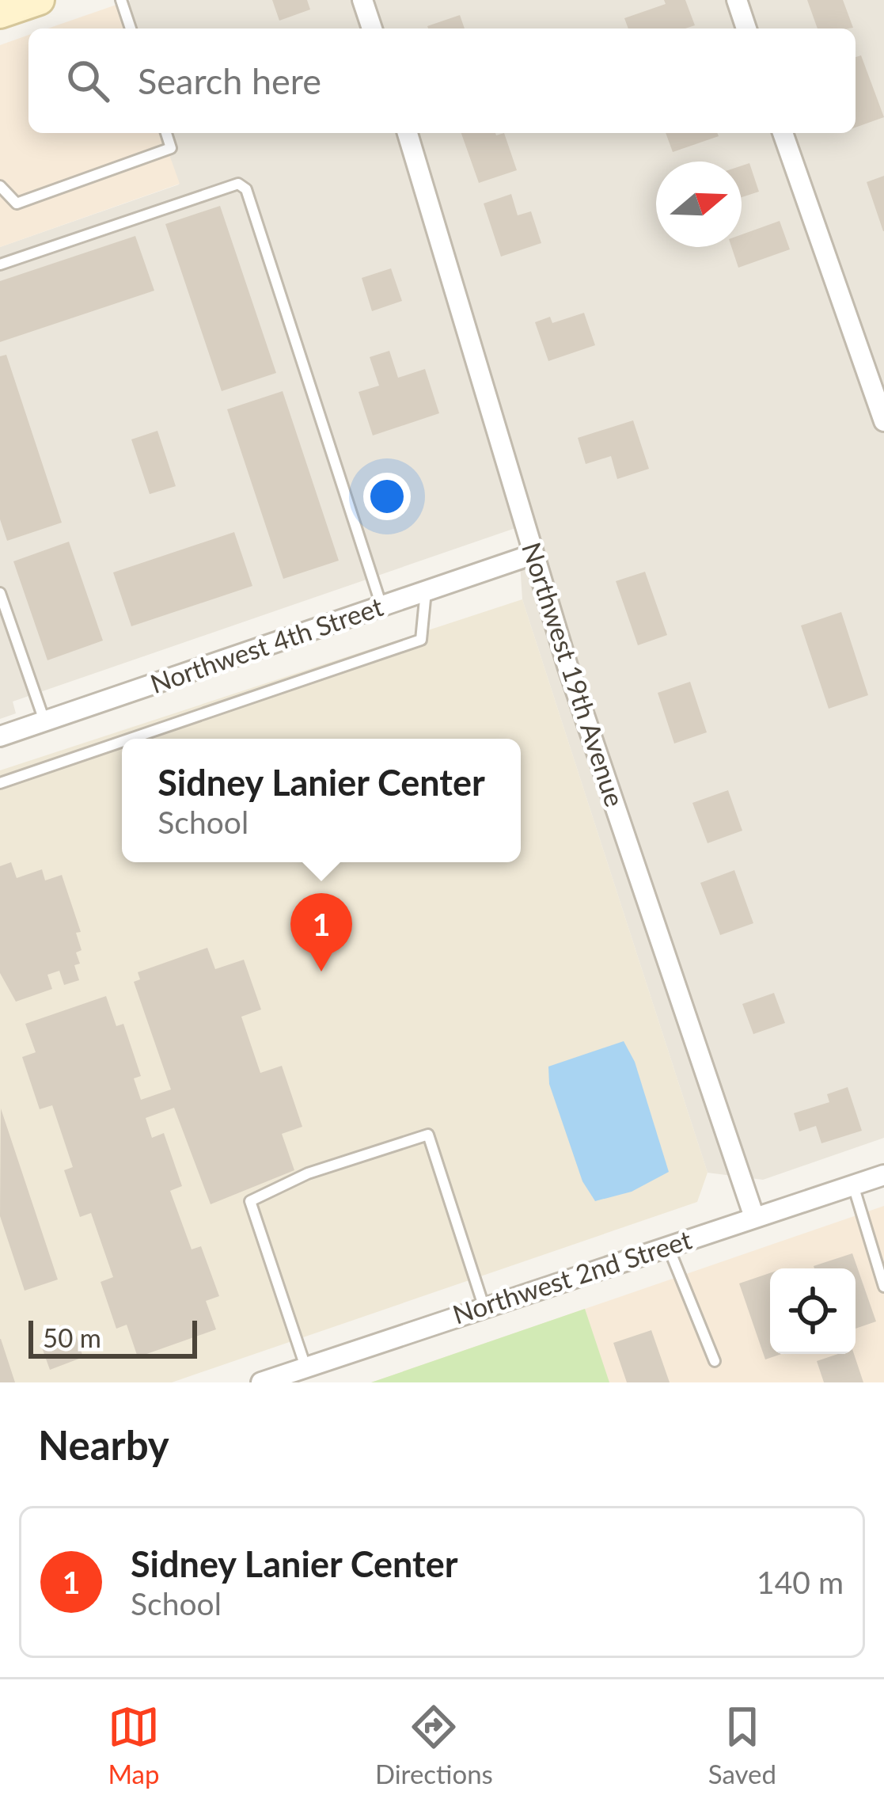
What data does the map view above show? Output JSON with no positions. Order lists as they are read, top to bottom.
{
  "streets": {
    "street": ["Northwest 4th Street", "Northwest 19th Avenue", "Northwest 2nd Street"]
  },
  "crossings": [
    ["Northwest 4th Street", "Northwest 19th Avenue"],
    ["Northwest 19th Avenue", "Northwest 2nd Street"]
  ],
  "scale_bar": "50 m",
  "north": "right",
  "page": {
    "search": "Search here",
    "popup": ["Sidney Lanier Center", "School"],
    "pins": "1",
    "scale": "50 m",
    "heading": "Nearby",
    "list": [
      {
        "mark": "1",
        "name": "Sidney Lanier Center",
        "note": "School",
        "value": "140 m"
      }
    ],
    "nav": ["Map", "Directions", "Saved"]
  }
}
